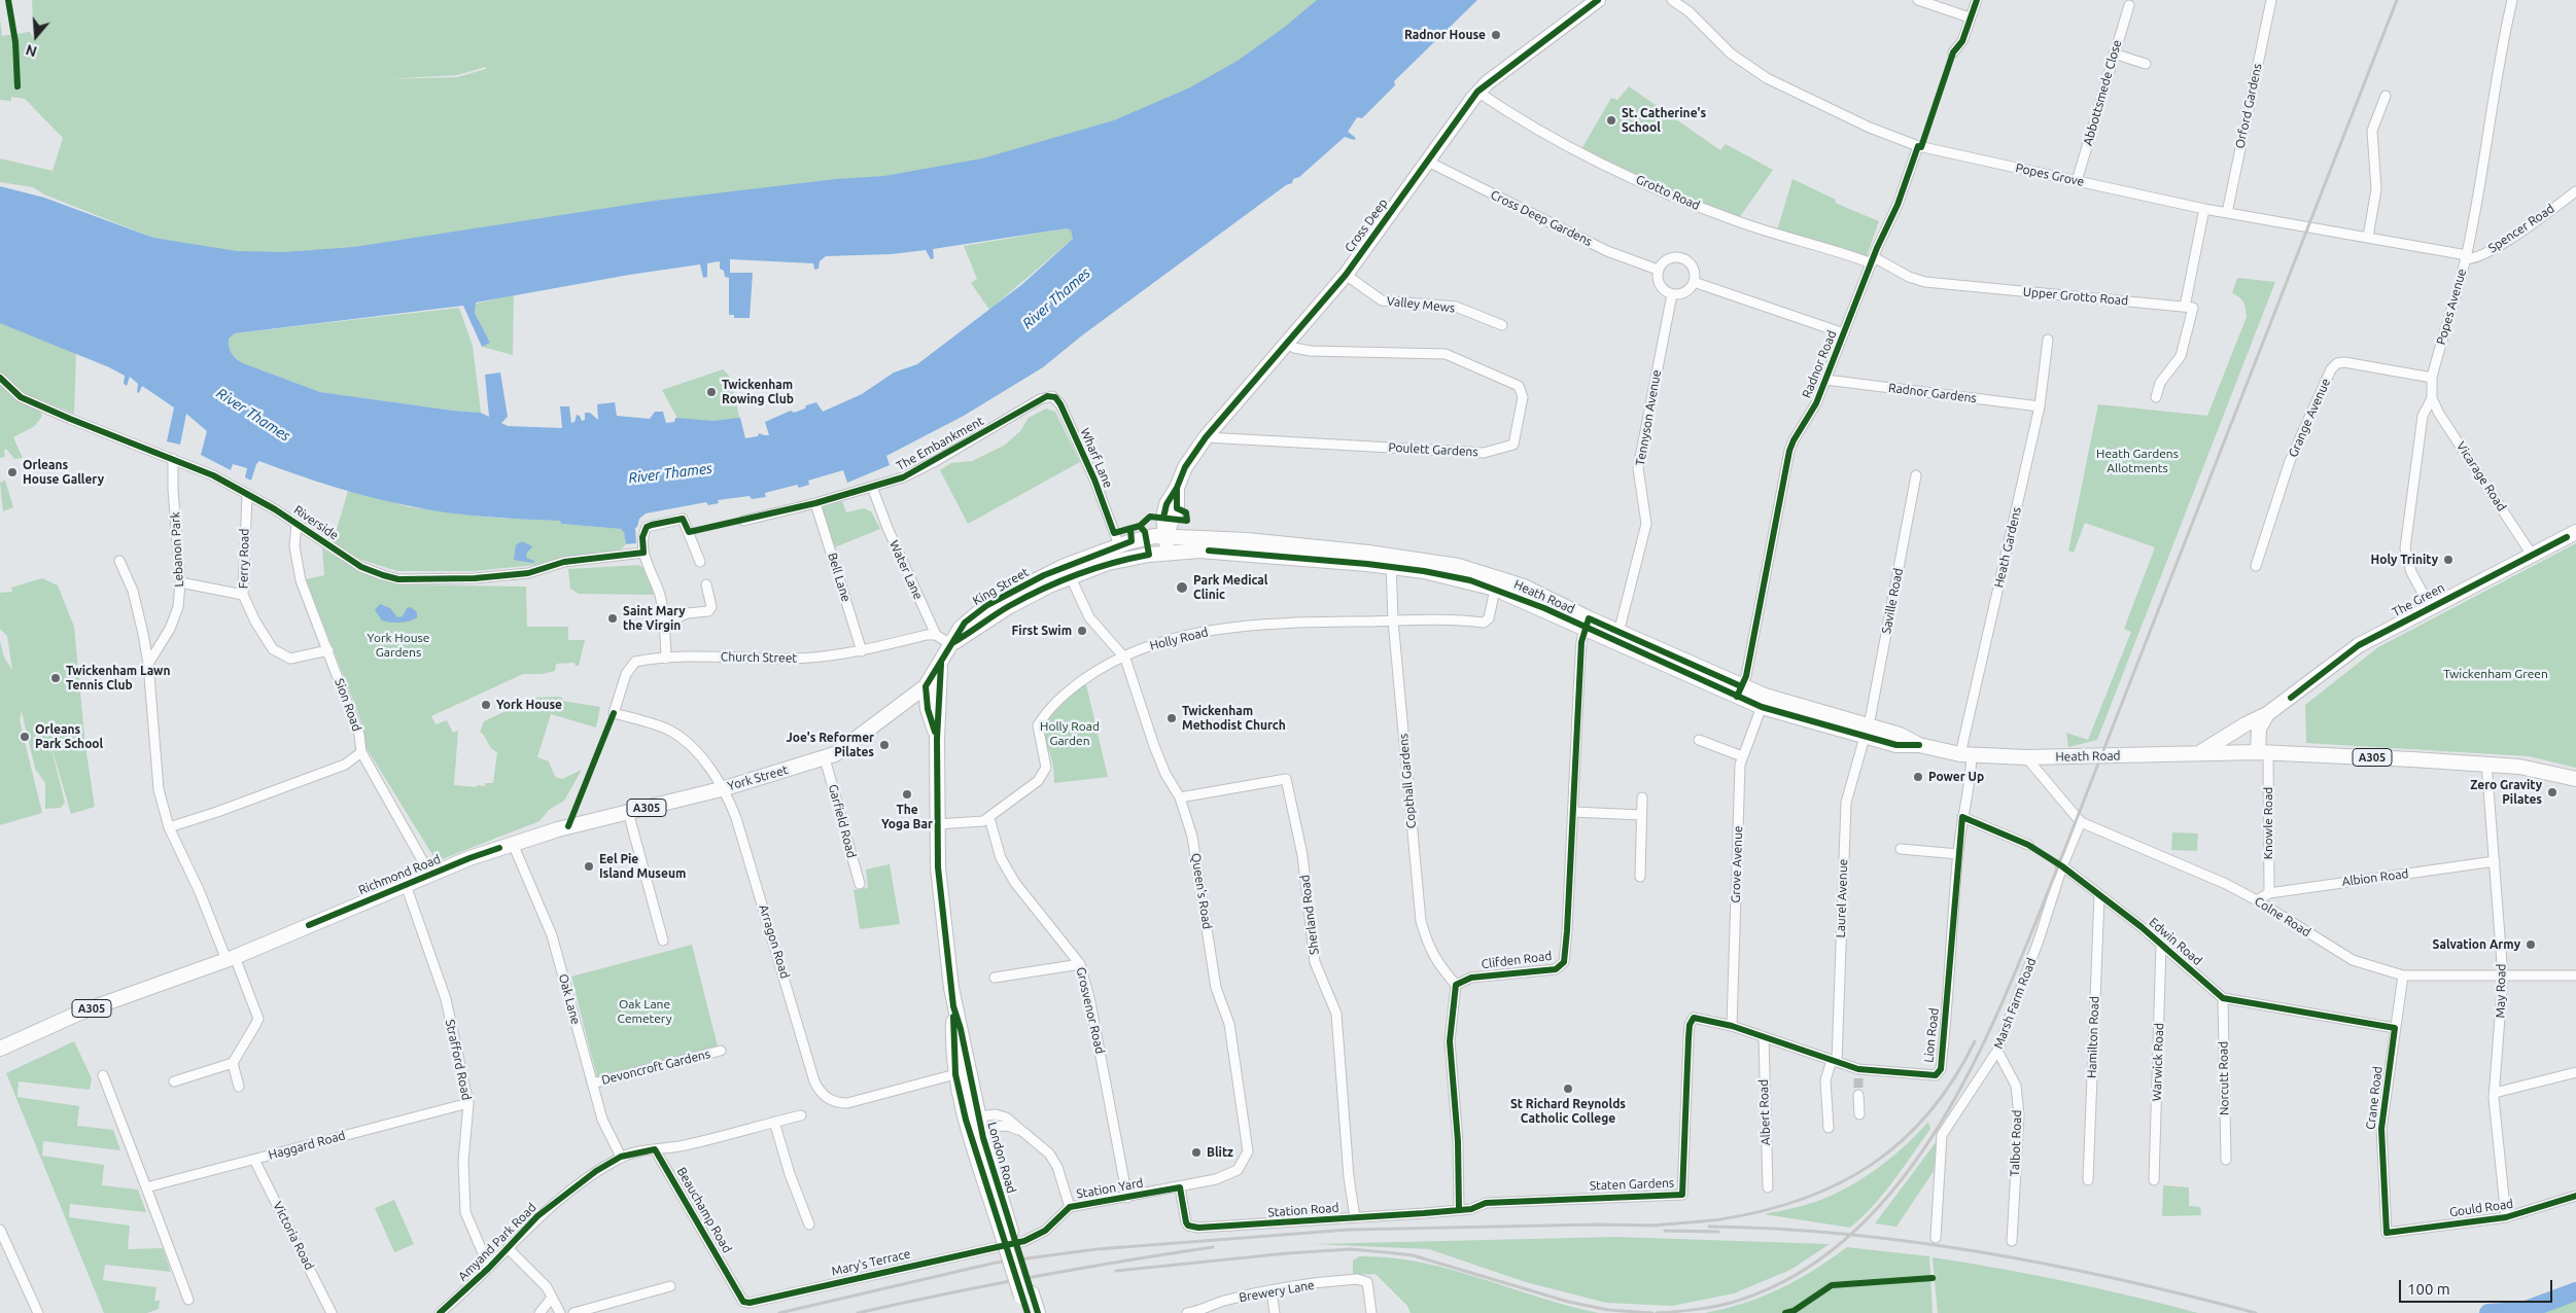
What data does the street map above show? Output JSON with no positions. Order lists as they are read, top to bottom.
{
  "streets": {
    "main road": [
      "Cross Deep",
      "King Street",
      "Heath Road",
      "The Green",
      "A305",
      "York Street",
      "Richmond Road",
      "London Road"
    ],
    "street": [
      "Abbottsmede Close",
      "Orford Gardens",
      "Popes Grove",
      "Grotto Road",
      "Cross Deep Gardens",
      "Spencer Road",
      "Upper Grotto Road",
      "Valley Mews",
      "Popes Avenue",
      "Radnor Road",
      "Radnor Gardens",
      "Tennyson Avenue",
      "Grange Avenue",
      "The Embankment",
      "Poulett Gardens",
      "Wharf Lane",
      "Vicarage Road",
      "Riverside",
      "Heath Gardens",
      "Lebanon Park",
      "Ferry Road",
      "Water Lane",
      "Bell Lane",
      "Saville Road",
      "Holly Road",
      "Church Street",
      "Sion Road",
      "Copthall Gardens",
      "Garfield Road",
      "Knowle Road",
      "Grove Avenue",
      "Albion Road",
      "Queen's Road",
      "Laurel Avenue",
      "Sherland Road",
      "Colne Road",
      "Arragon Road",
      "Edwin Road",
      "Clifden Road",
      "May Road",
      "Oak Lane",
      "Marsh Farm Road",
      "Grosvenor Road",
      "Lion Road",
      "Hamilton Road",
      "Strafford Road",
      "Warwick Road",
      "Devoncroft Gardens",
      "Norcutt Road",
      "Crane Road",
      "Albert Road",
      "Talbot Road",
      "Haggard Road",
      "Staten Gardens",
      "Station Yard",
      "Gould Road",
      "Beauchamp Road",
      "Station Road",
      "Victoria Road",
      "Amyand Park Road",
      "Mary's Terrace",
      "Brewery Lane"
    ]
  },
  "crossings": [
    ["Abbottsmede Close", "Popes Grove"],
    ["Orford Gardens", "Popes Grove"],
    ["Popes Grove", "Spencer Road"],
    ["Popes Grove", "Popes Avenue"],
    ["Popes Grove", "Radnor Road"],
    ["Grotto Road", "Cross Deep"],
    ["Grotto Road", "Upper Grotto Road"],
    ["Grotto Road", "Radnor Road"],
    ["Cross Deep Gardens", "Cross Deep"],
    ["Cross Deep Gardens", "Tennyson Avenue"],
    ["Cross Deep", "Valley Mews"],
    ["Cross Deep", "Poulett Gardens"],
    ["Cross Deep", "King Street"],
    ["Cross Deep", "Heath Road"],
    ["Spencer Road", "Popes Avenue"],
    ["Upper Grotto Road", "Radnor Road"],
    ["Popes Avenue", "Grange Avenue"],
    ["Popes Avenue", "Vicarage Road"],
    ["Popes Avenue", "The Green"],
    ["Radnor Road", "Radnor Gardens"],
    ["Radnor Road", "Heath Road"],
    ["Radnor Gardens", "Heath Gardens"],
    ["Tennyson Avenue", "Heath Road"],
    ["The Embankment", "Wharf Lane"],
    ["The Embankment", "Water Lane"],
    ["The Embankment", "Bell Lane"],
    ["Wharf Lane", "King Street"],
    ["Vicarage Road", "The Green"],
    ["Riverside", "Lebanon Park"],
    ["Riverside", "Ferry Road"],
    ["Riverside", "Sion Road"],
    ["Heath Gardens", "Heath Road"],
    ["Heath Gardens", "Lion Road"],
    ["Ferry Road", "Sion Road"],
    ["Water Lane", "Church Street"],
    ["Bell Lane", "Church Street"],
    ["King Street", "Heath Road"],
    ["King Street", "Queen's Road"],
    ["King Street", "London Road"],
    ["Heath Road", "The Green"],
    ["Heath Road", "Saville Road"],
    ["Heath Road", "Holly Road"],
    ["Heath Road", "A305"],
    ["Heath Road", "Copthall Gardens"],
    ["Heath Road", "Knowle Road"],
    ["Heath Road", "Grove Avenue"],
    ["Heath Road", "Laurel Avenue"],
    ["Heath Road", "Colne Road"],
    ["Heath Road", "Clifden Road"],
    ["Heath Road", "Lion Road"],
    ["Saville Road", "Laurel Avenue"],
    ["Holly Road", "Copthall Gardens"],
    ["Holly Road", "Queen's Road"],
    ["Holly Road", "Grosvenor Road"],
    ["Holly Road", "London Road"],
    ["Church Street", "Arragon Road"],
    ["Sion Road", "Richmond Road"],
    ["A305", "Knowle Road"],
    ["A305", "May Road"],
    ["York Street", "Garfield Road"],
    ["York Street", "Richmond Road"],
    ["York Street", "Arragon Road"],
    ["York Street", "London Road"],
    ["Copthall Gardens", "Clifden Road"],
    ["Knowle Road", "Albion Road"],
    ["Grove Avenue", "Lion Road"],
    ["Grove Avenue", "Staten Gardens"],
    ["Richmond Road", "Oak Lane"],
    ["Richmond Road", "Strafford Road"],
    ["Albion Road", "Colne Road"],
    ["Albion Road", "May Road"],
    ["Queen's Road", "Sherland Road"],
    ["Queen's Road", "Station Yard"],
    ["Queen's Road", "Station Road"],
    ["Laurel Avenue", "Lion Road"],
    ["Sherland Road", "Station Road"],
    ["Colne Road", "May Road"],
    ["Colne Road", "Marsh Farm Road"],
    ["Colne Road", "Crane Road"],
    ["Arragon Road", "London Road"],
    ["Edwin Road", "Marsh Farm Road"],
    ["Edwin Road", "Hamilton Road"],
    ["Edwin Road", "Warwick Road"],
    ["Edwin Road", "Norcutt Road"],
    ["May Road", "Gould Road"],
    ["Oak Lane", "Devoncroft Gardens"],
    ["Oak Lane", "Amyand Park Road"],
    ["Marsh Farm Road", "Talbot Road"],
    ["Grosvenor Road", "Station Yard"],
    ["Lion Road", "Albert Road"],
    ["Lion Road", "Staten Gardens"],
    ["Strafford Road", "Haggard Road"],
    ["Strafford Road", "Amyand Park Road"],
    ["Crane Road", "Gould Road"],
    ["Haggard Road", "Victoria Road"],
    ["Staten Gardens", "Station Road"],
    ["Station Yard", "Station Road"],
    ["Station Yard", "Mary's Terrace"],
    ["Beauchamp Road", "Amyand Park Road"],
    ["Beauchamp Road", "Mary's Terrace"]
  ],
  "water": ["River Thames"],
  "parks": [
    "Heath Gardens Allotments",
    "York House Gardens",
    "Twickenham Green",
    "Holly Road Garden",
    "Oak Lane Cemetery"
  ],
  "places": [
    "Radnor House",
    "St. Catherine's School",
    "Twickenham Rowing Club",
    "Orleans House Gallery",
    "Holy Trinity",
    "Park Medical Clinic",
    "Saint Mary the Virgin",
    "First Swim",
    "Twickenham Lawn Tennis Club",
    "York House",
    "Twickenham Methodist Church",
    "Orleans Park School",
    "Joe's Reformer Pilates",
    "Power Up",
    "Zero Gravity Pilates",
    "The Yoga Bar",
    "Eel Pie Island Museum",
    "Salvation Army",
    "St Richard Reynolds Catholic College",
    "Blitz"
  ],
  "scale_bar": "100 m",
  "north": "bottom"
}
